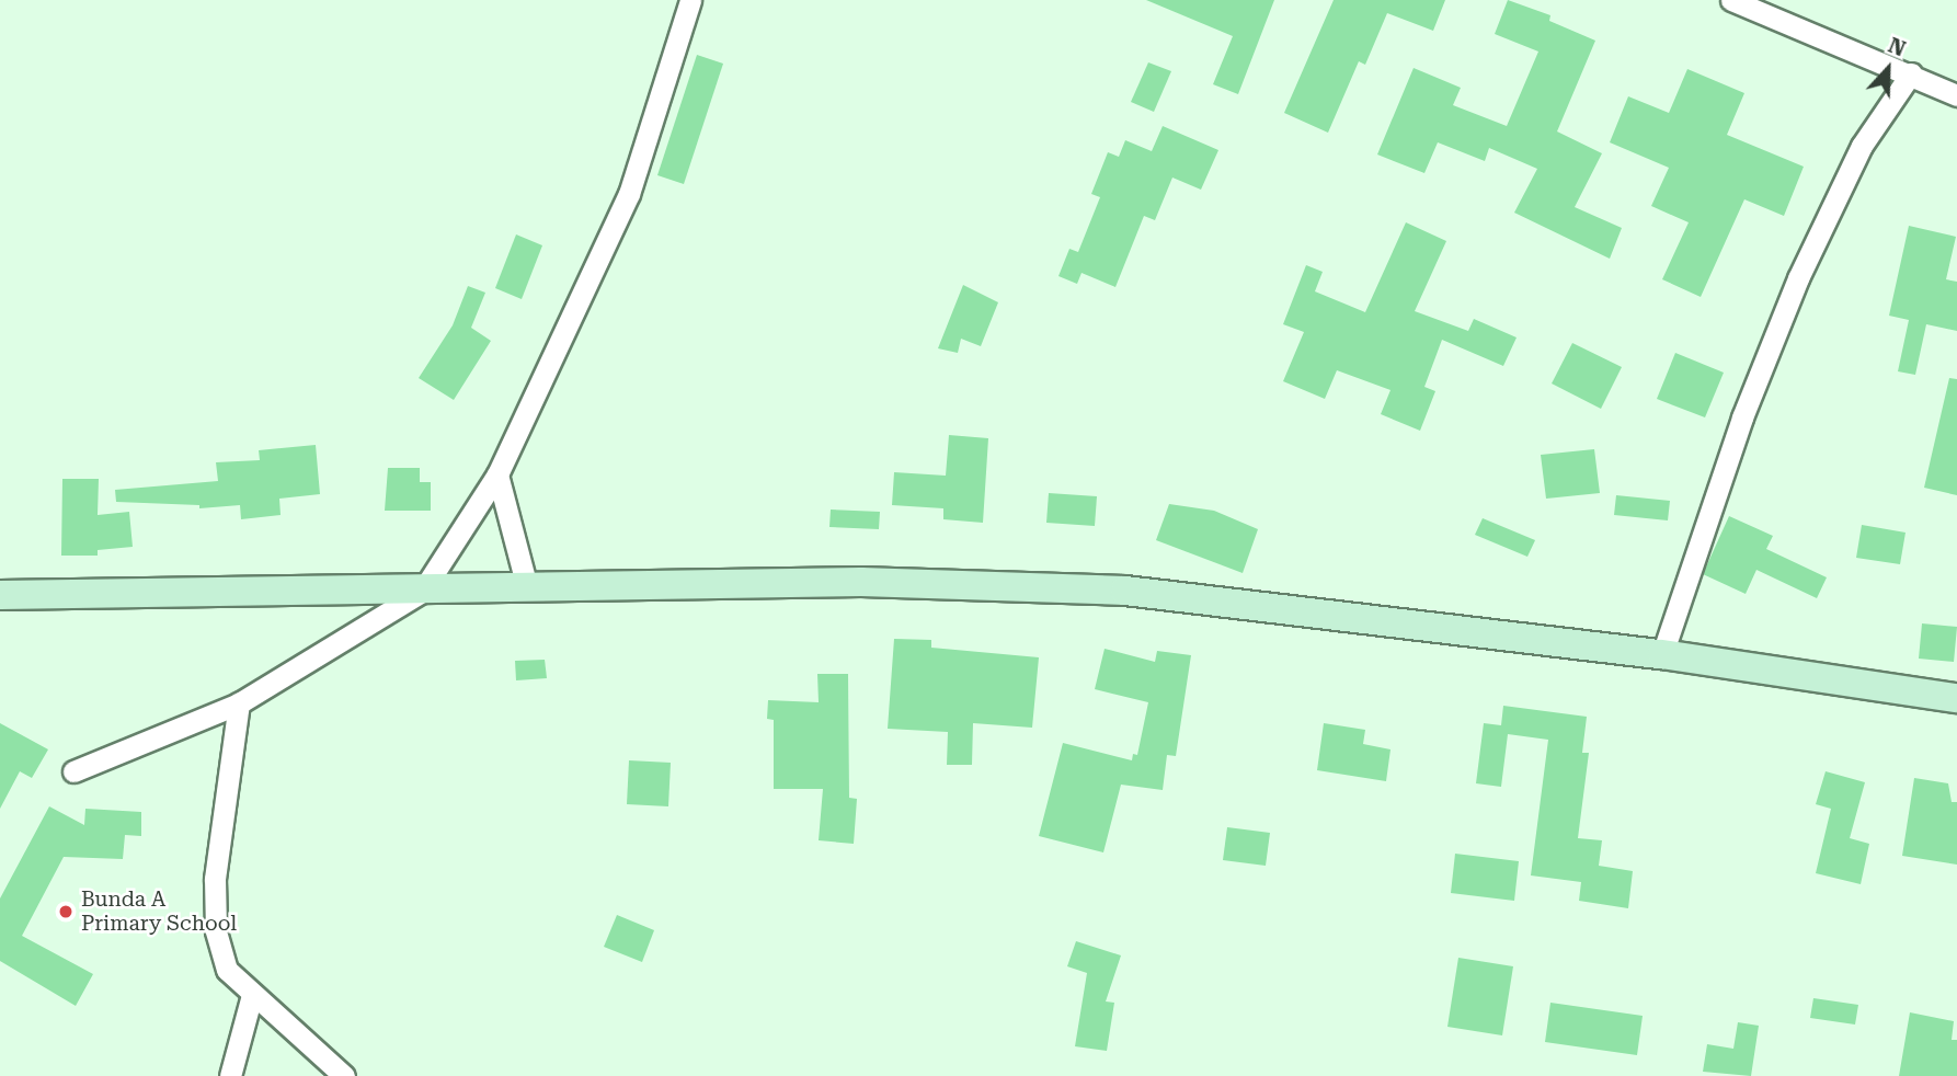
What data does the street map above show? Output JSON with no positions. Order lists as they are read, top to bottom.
{
  "places": ["Bunda A Primary School"],
  "north": "top"
}
